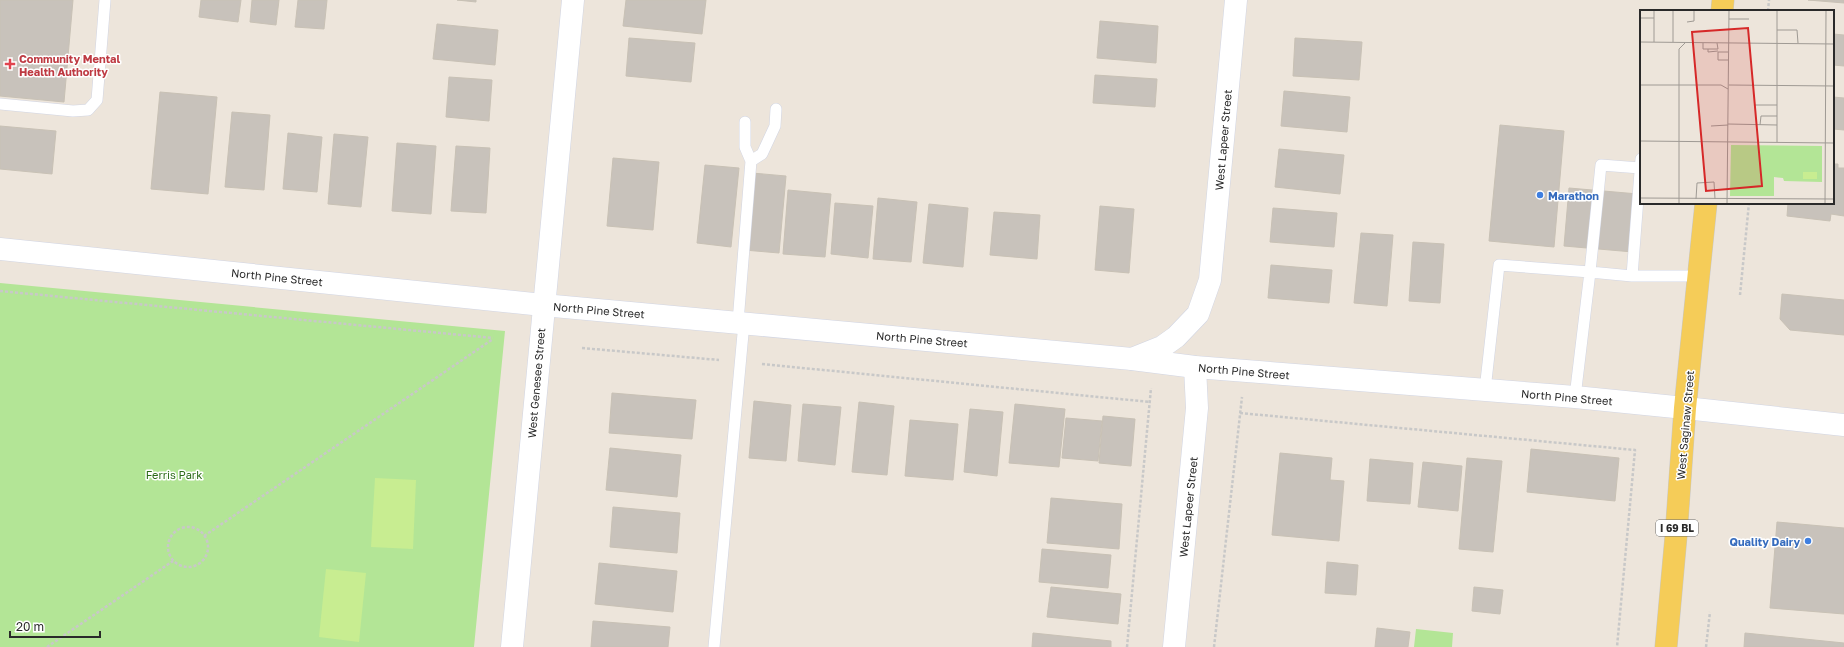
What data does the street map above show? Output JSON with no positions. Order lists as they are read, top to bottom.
{
  "streets": {
    "main road": ["West Saginaw Street", "I 69 BL"],
    "street": ["West Lapeer Street", "North Pine Street", "West Genesee Street"]
  },
  "crossings": [
    ["West Lapeer Street", "North Pine Street"],
    ["North Pine Street", "West Genesee Street"],
    ["North Pine Street", "West Saginaw Street"]
  ],
  "parks": ["Ferris Park"],
  "places": {
    "health": ["Community Mental Health Authority"],
    "other": ["Marathon", "Quality Dairy"]
  },
  "scale_bar": "20 m"
}
